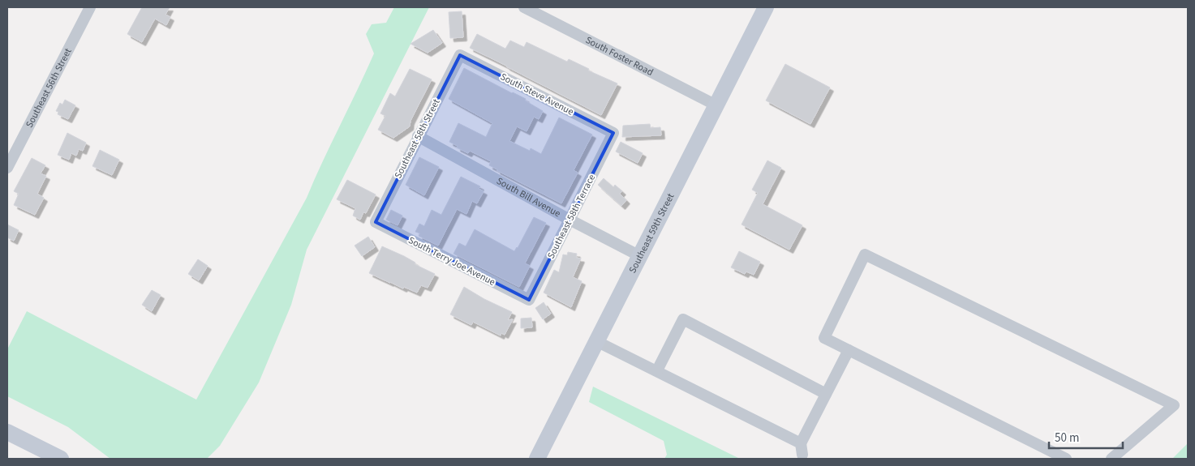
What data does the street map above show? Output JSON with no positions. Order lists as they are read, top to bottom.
{
  "streets": {
    "main road": ["Southeast 59th Street"],
    "street": [
      "South Foster Road",
      "Southeast 56th Street",
      "South Steve Avenue",
      "Southeast 58th Street",
      "South Bill Avenue",
      "Southeast 58th Terrace",
      "South Terry Joe Avenue"
    ]
  },
  "crossings": [
    ["South Foster Road", "Southeast 59th Street"],
    ["South Steve Avenue", "Southeast 58th Street"],
    ["South Steve Avenue", "Southeast 58th Terrace"],
    ["Southeast 58th Street", "South Bill Avenue"],
    ["Southeast 58th Street", "South Terry Joe Avenue"],
    ["South Bill Avenue", "Southeast 58th Terrace"],
    ["South Bill Avenue", "Southeast 59th Street"],
    ["Southeast 58th Terrace", "South Terry Joe Avenue"]
  ],
  "scale_bar": "50 m"
}
